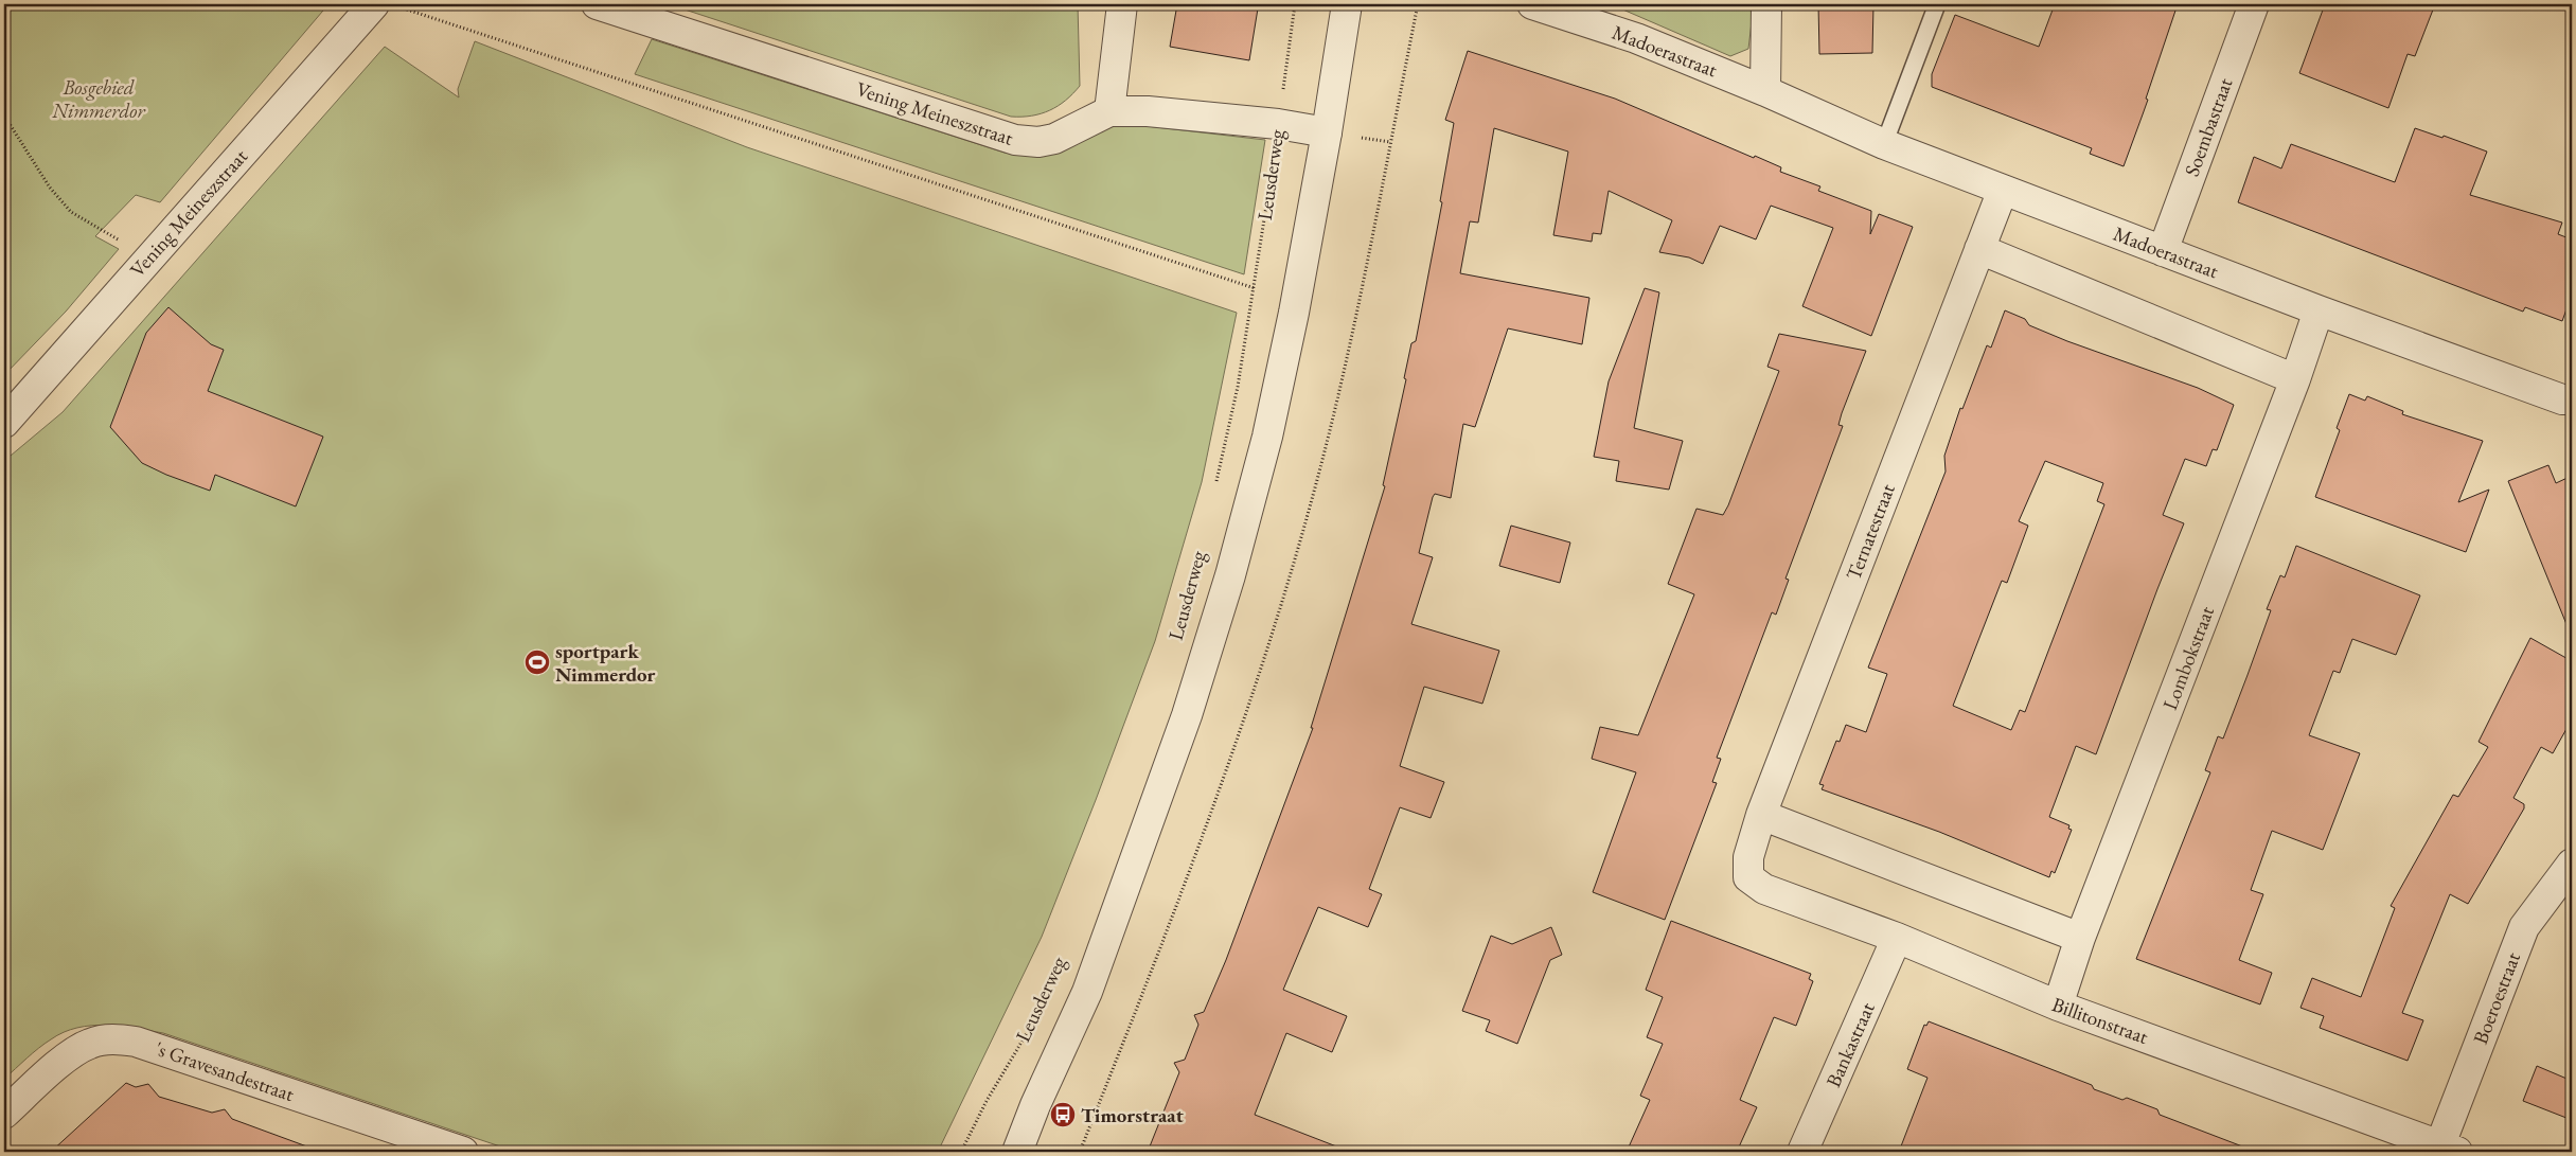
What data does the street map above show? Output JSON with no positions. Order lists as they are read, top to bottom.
{
  "streets": {
    "street": [
      "Madoerastraat",
      "Vening Meineszstraat",
      "Soembastraat",
      "Leusderweg",
      "Ternatestraat",
      "Lombokstraat",
      "Boeroestraat",
      "Billitonstraat",
      "Bankastraat",
      "'s Gravesandestraat"
    ]
  },
  "crossings": [
    ["Madoerastraat", "Soembastraat"],
    ["Madoerastraat", "Ternatestraat"],
    ["Madoerastraat", "Lombokstraat"],
    ["Vening Meineszstraat", "Leusderweg"],
    ["Ternatestraat", "Billitonstraat"],
    ["Lombokstraat", "Billitonstraat"],
    ["Boeroestraat", "Billitonstraat"],
    ["Billitonstraat", "Bankastraat"]
  ],
  "parks": ["Bosgebied Nimmerdor"],
  "places": {
    "sports": ["sportpark Nimmerdor"],
    "bus stop": ["Timorstraat"]
  }
}
